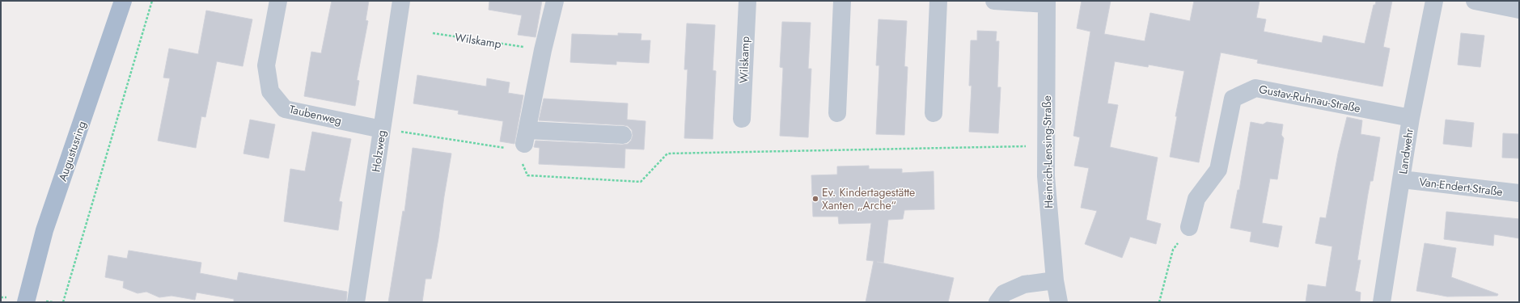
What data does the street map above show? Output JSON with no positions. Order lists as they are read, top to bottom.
{
  "streets": {
    "main road": ["Augustusring"],
    "street": [
      "Wilskamp",
      "Gustav-Ruhnau-Straße",
      "Taubenweg",
      "Holzweg",
      "Landwehr",
      "Heinrich-Lensing-Straße",
      "Van-Endert-Straße"
    ]
  },
  "crossings": [
    ["Gustav-Ruhnau-Straße", "Landwehr"],
    ["Taubenweg", "Holzweg"],
    ["Landwehr", "Van-Endert-Straße"]
  ],
  "places": ["Ev. Kindertagestätte Xanten „Arche“"]
}
